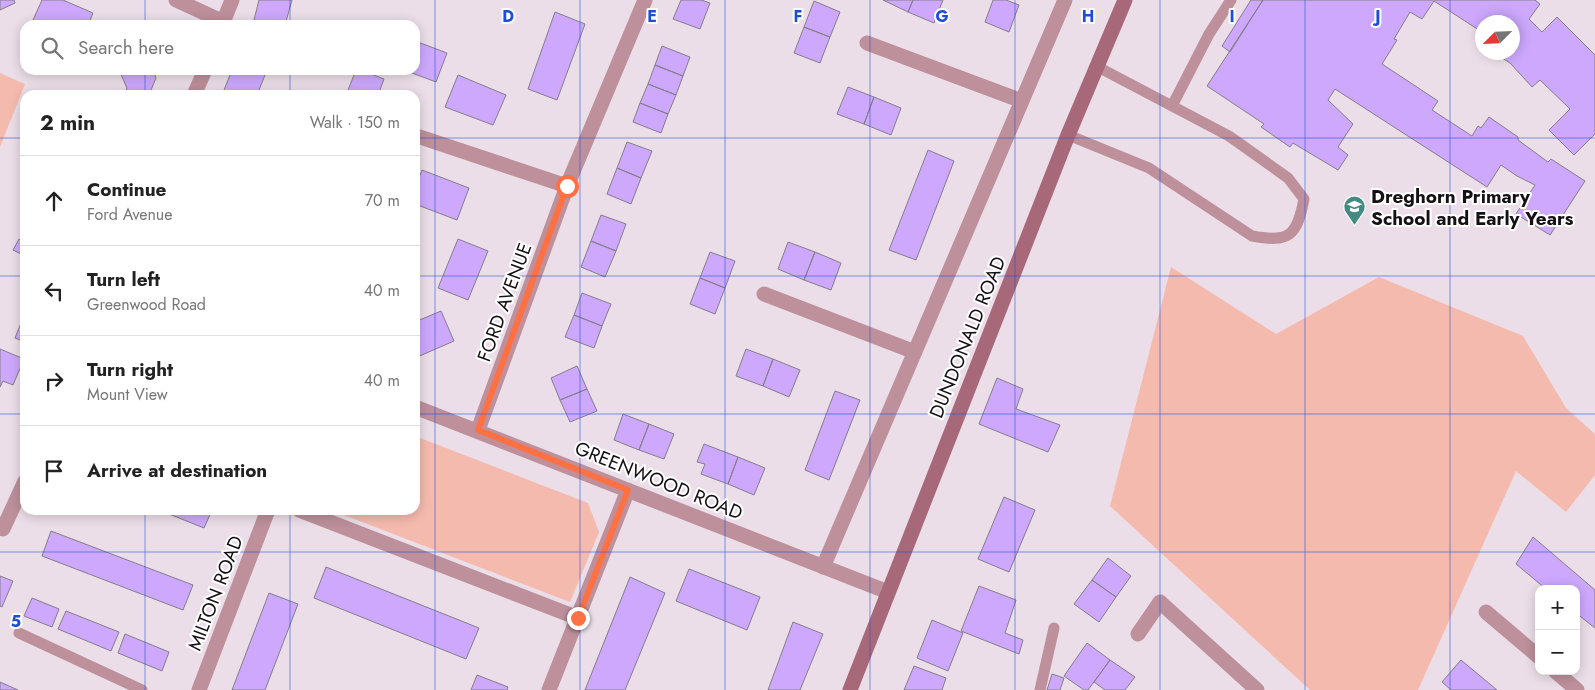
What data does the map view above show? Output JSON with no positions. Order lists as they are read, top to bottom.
{
  "streets": {
    "main road": ["DUNDONALD ROAD"],
    "street": ["FORD AVENUE", "GREENWOOD ROAD", "MILTON ROAD"]
  },
  "crossings": [
    ["FORD AVENUE", "GREENWOOD ROAD"],
    ["DUNDONALD ROAD", "GREENWOOD ROAD"]
  ],
  "places": {
    "school or university": ["Dreghorn Primary School and Early Years"]
  },
  "north": "bottom left",
  "page": {
    "search": "Search here",
    "heading": ["2 min", "Walk · 150 m"],
    "list": [
      ["Continue", "Ford Avenue", "70 m"],
      ["Turn left", "Greenwood Road", "40 m"],
      ["Turn right", "Mount View", "40 m"],
      "Arrive at destination"
    ],
    "map_buttons": ["+", "−"]
  },
  "grid": {
    "columns": [
      "D",
      "E",
      "F",
      "G",
      "H",
      "I",
      "J"
    ],
    "rows": ["5"]
  }
}
